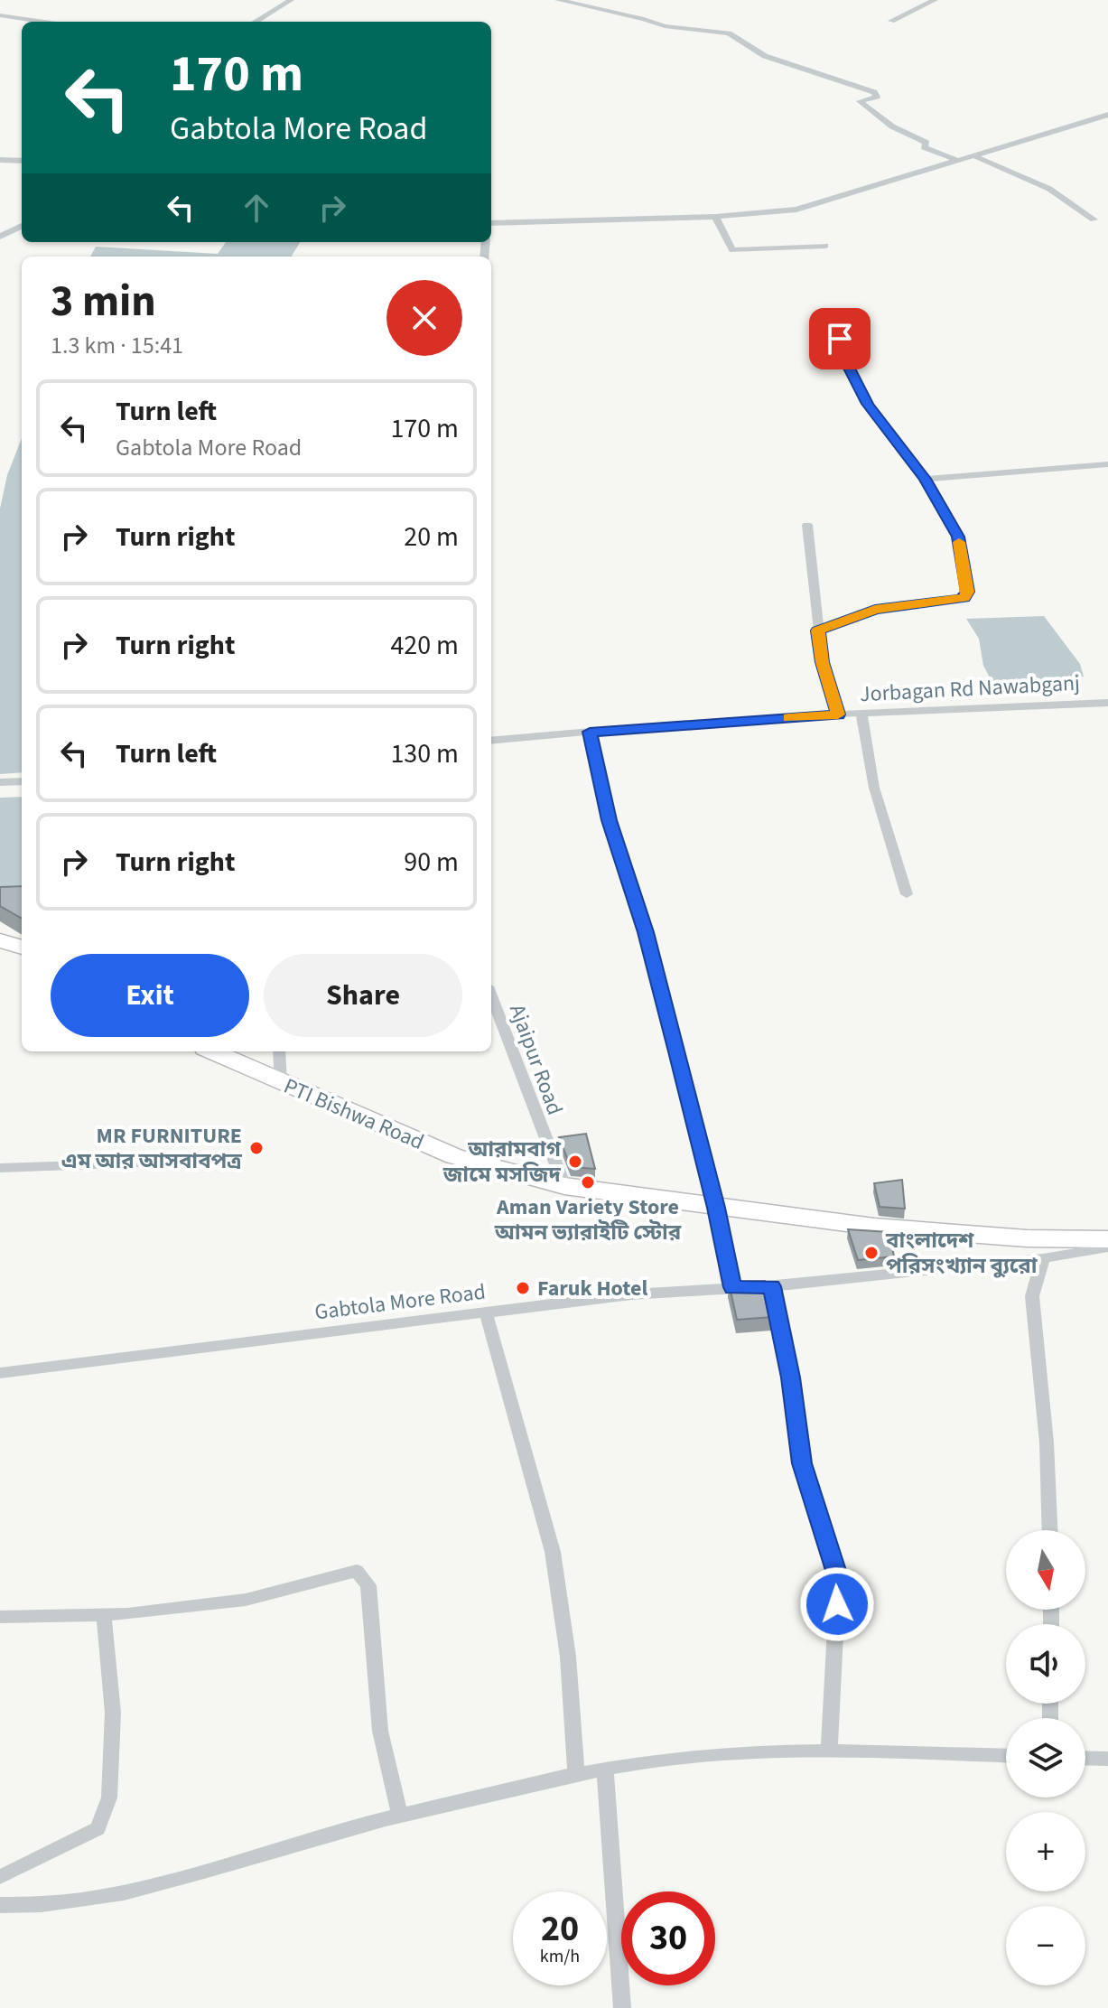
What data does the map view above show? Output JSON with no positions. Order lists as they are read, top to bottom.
{
  "streets": {
    "highway": ["PTI Bishwa Road"],
    "street": ["Jorbagan Rd Nawabganj", "Ajaipur Road", "Gabtola More Road"]
  },
  "crossings": [
    ["Ajaipur Road", "PTI Bishwa Road"]
  ],
  "places": [
    "MR FURNITURE এম আর আসবাবপত্র",
    "আরামবাগ জামে মসজিদ",
    "Aman Variety Store আমন ভ্যারাইটি স্টোর",
    "বাংলাদেশ পরিসংখ্যান ব্যুরো",
    "Faruk Hotel"
  ],
  "north": "bottom",
  "page": {
    "turn": ["170 m", "Gabtola More Road"],
    "heading": ["3 min", "1.3 km · 15:41"],
    "list": [
      {
        "name": "Turn left",
        "note": "Gabtola More Road",
        "value": "170 m"
      },
      {
        "name": "Turn right",
        "value": "20 m"
      },
      {
        "name": "Turn right",
        "value": "420 m"
      },
      {
        "name": "Turn left",
        "value": "130 m"
      },
      {
        "name": "Turn right",
        "value": "90 m"
      }
    ],
    "buttons": ["Exit", "Share"],
    "map_buttons": ["+", "−"],
    "speed": "20 km/h",
    "limit": "30"
  }
}
